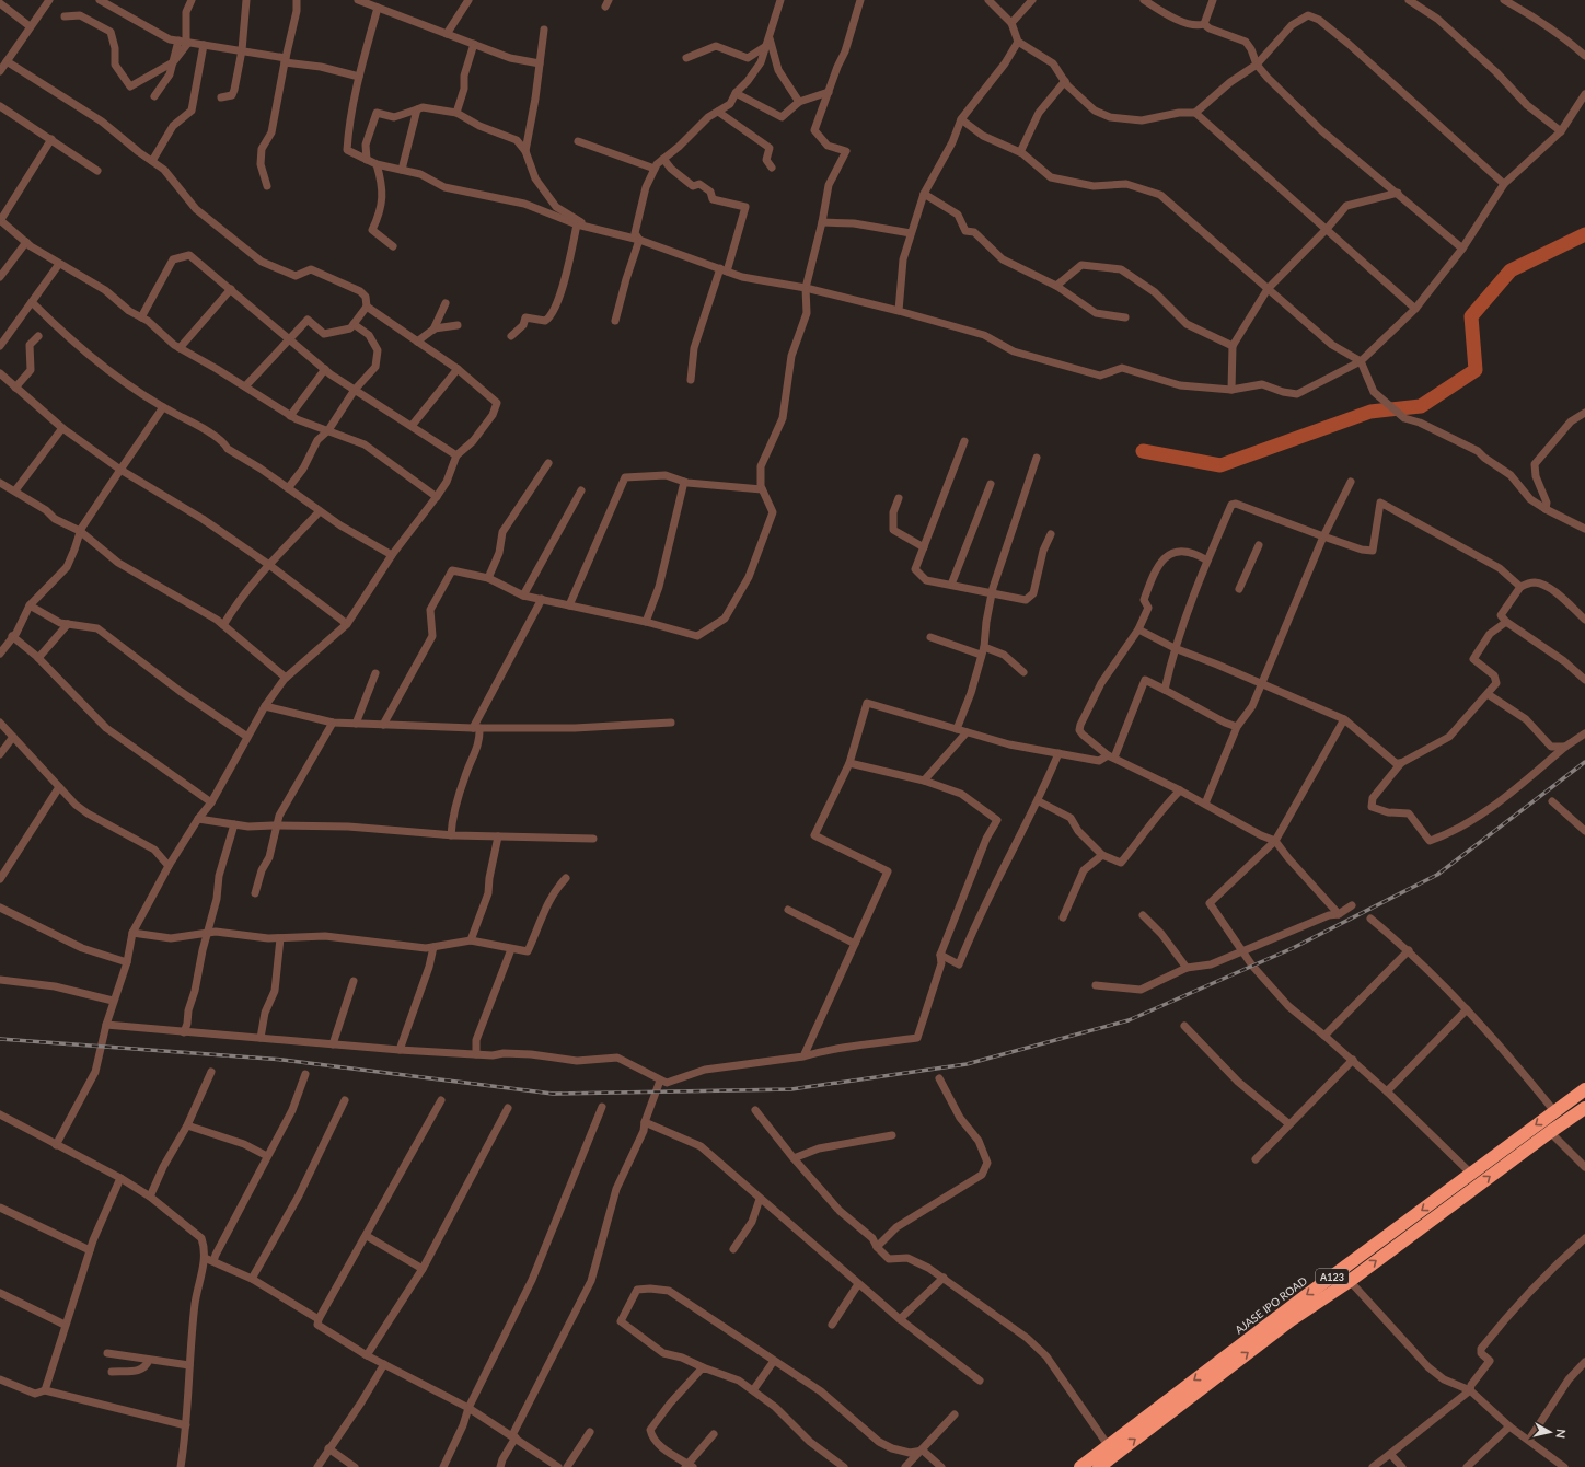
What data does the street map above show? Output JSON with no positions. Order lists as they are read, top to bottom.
{
  "streets": {
    "highway": ["A123", "AJASE IPO ROAD"]
  },
  "north": "right"
}
